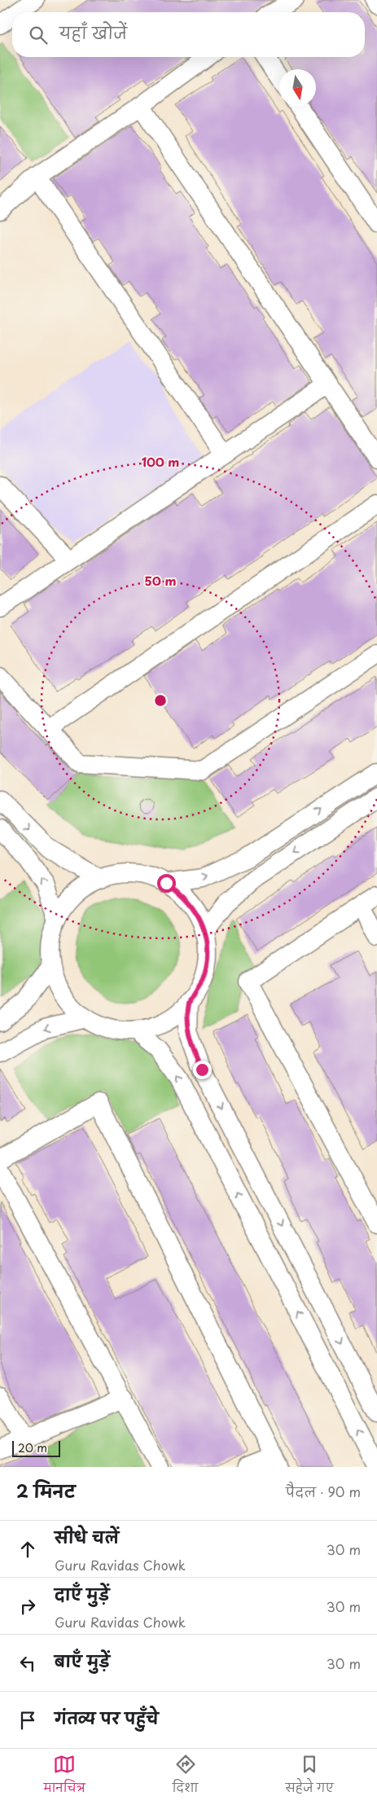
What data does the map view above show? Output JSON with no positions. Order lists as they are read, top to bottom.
{
  "scale_bar": "20 m",
  "north": "bottom",
  "page": {
    "search": "यहाँ खोजें",
    "scale": "20 m",
    "heading": ["2 मिनट", "पैदल · 90 m"],
    "list": [
      ["सीधे चलें", "Guru Ravidas Chowk", "30 m"],
      ["दाएँ मुड़ें", "Guru Ravidas Chowk", "30 m"],
      ["बाएँ मुड़ें", "30 m"],
      "गंतव्य पर पहुँचे"
    ],
    "nav": ["मानचित्र", "दिशा", "सहेजे गए"]
  },
  "rings": ["100 m", "50 m"]
}
